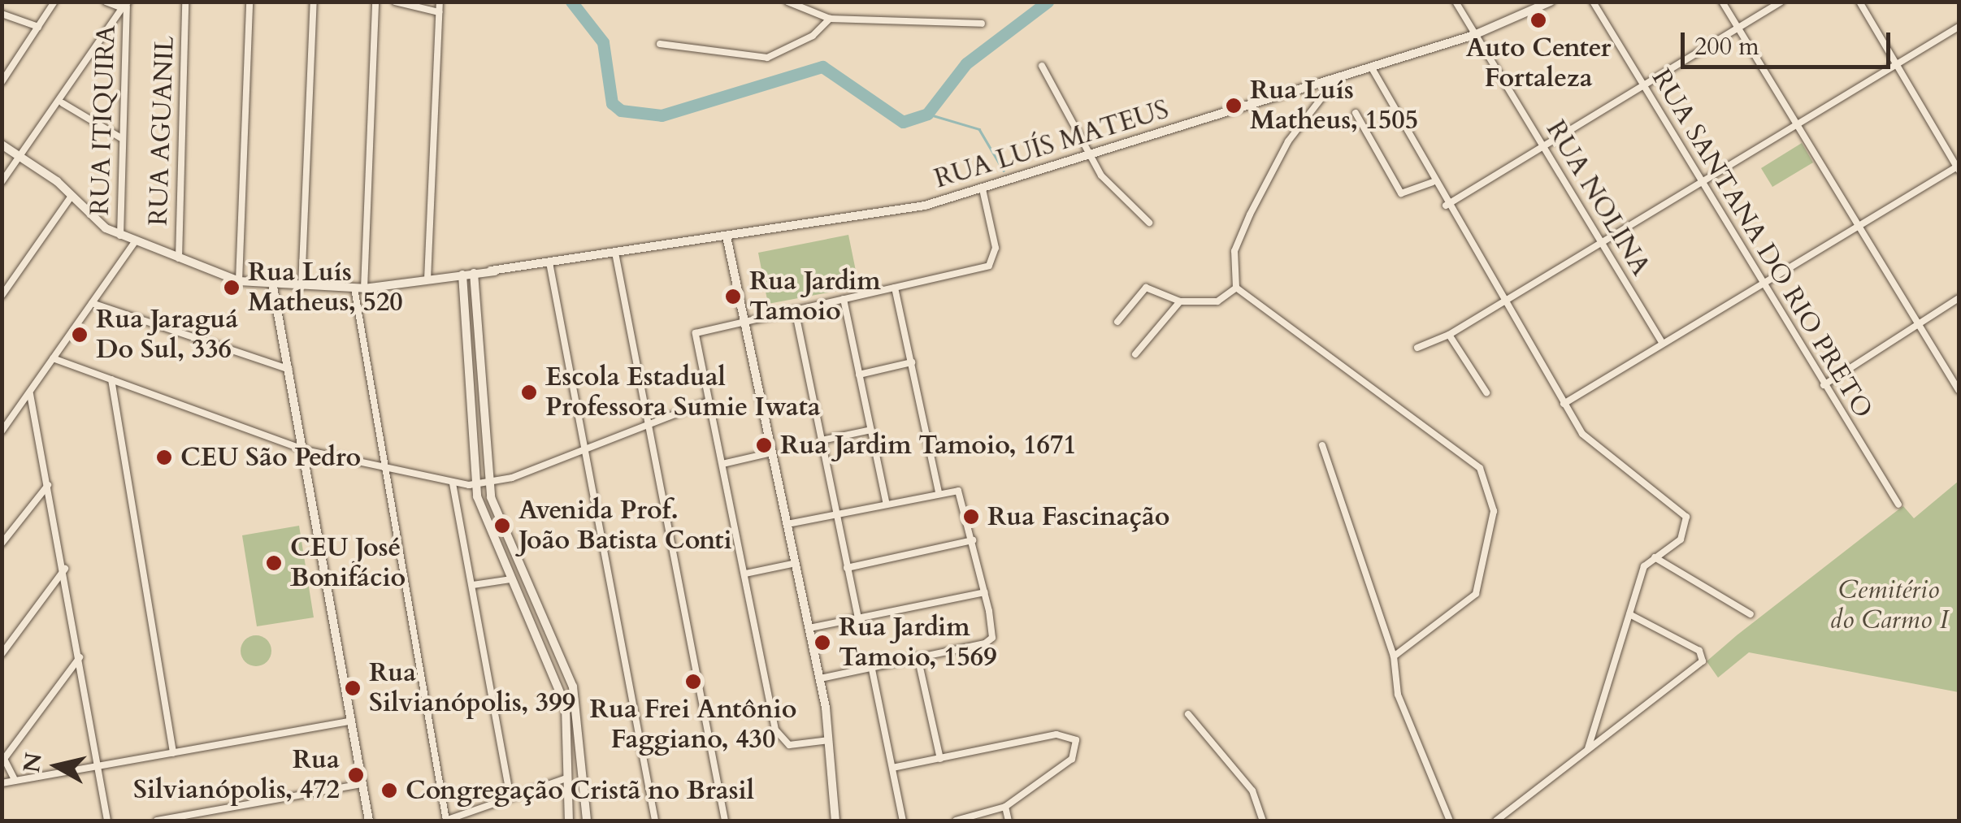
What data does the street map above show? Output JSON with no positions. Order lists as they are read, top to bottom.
{
  "streets": {
    "main road": ["RUA LUÍS MATEUS"],
    "street": [
      "RUA ITIQUIRA",
      "RUA AGUANIL",
      "RUA NOLINA",
      "RUA SANTANA DO RIO PRETO"
    ]
  },
  "crossings": [
    ["RUA ITIQUIRA", "RUA LUÍS MATEUS"],
    ["RUA AGUANIL", "RUA LUÍS MATEUS"],
    ["RUA LUÍS MATEUS", "RUA NOLINA"]
  ],
  "parks": ["Cemitério do Carmo I"],
  "places": [
    "Auto Center Fortaleza",
    "Rua Luís Matheus, 1505",
    "Rua Luís Matheus, 520",
    "Rua Jardim Tamoio",
    "Rua Jaraguá Do Sul, 336",
    "Escola Estadual Professora Sumie Iwata",
    "Rua Jardim Tamoio, 1671",
    "CEU São Pedro",
    "Rua Fascinação",
    "Avenida Prof. João Batista Conti",
    "CEU José Bonifácio",
    "Rua Jardim Tamoio, 1569",
    "Rua Frei Antônio Faggiano, 430",
    "Rua Silvianópolis, 399",
    "Rua Silvianópolis, 472",
    "Congregação Cristã no Brasil"
  ],
  "scale_bar": "200 m",
  "north": "left"
}
